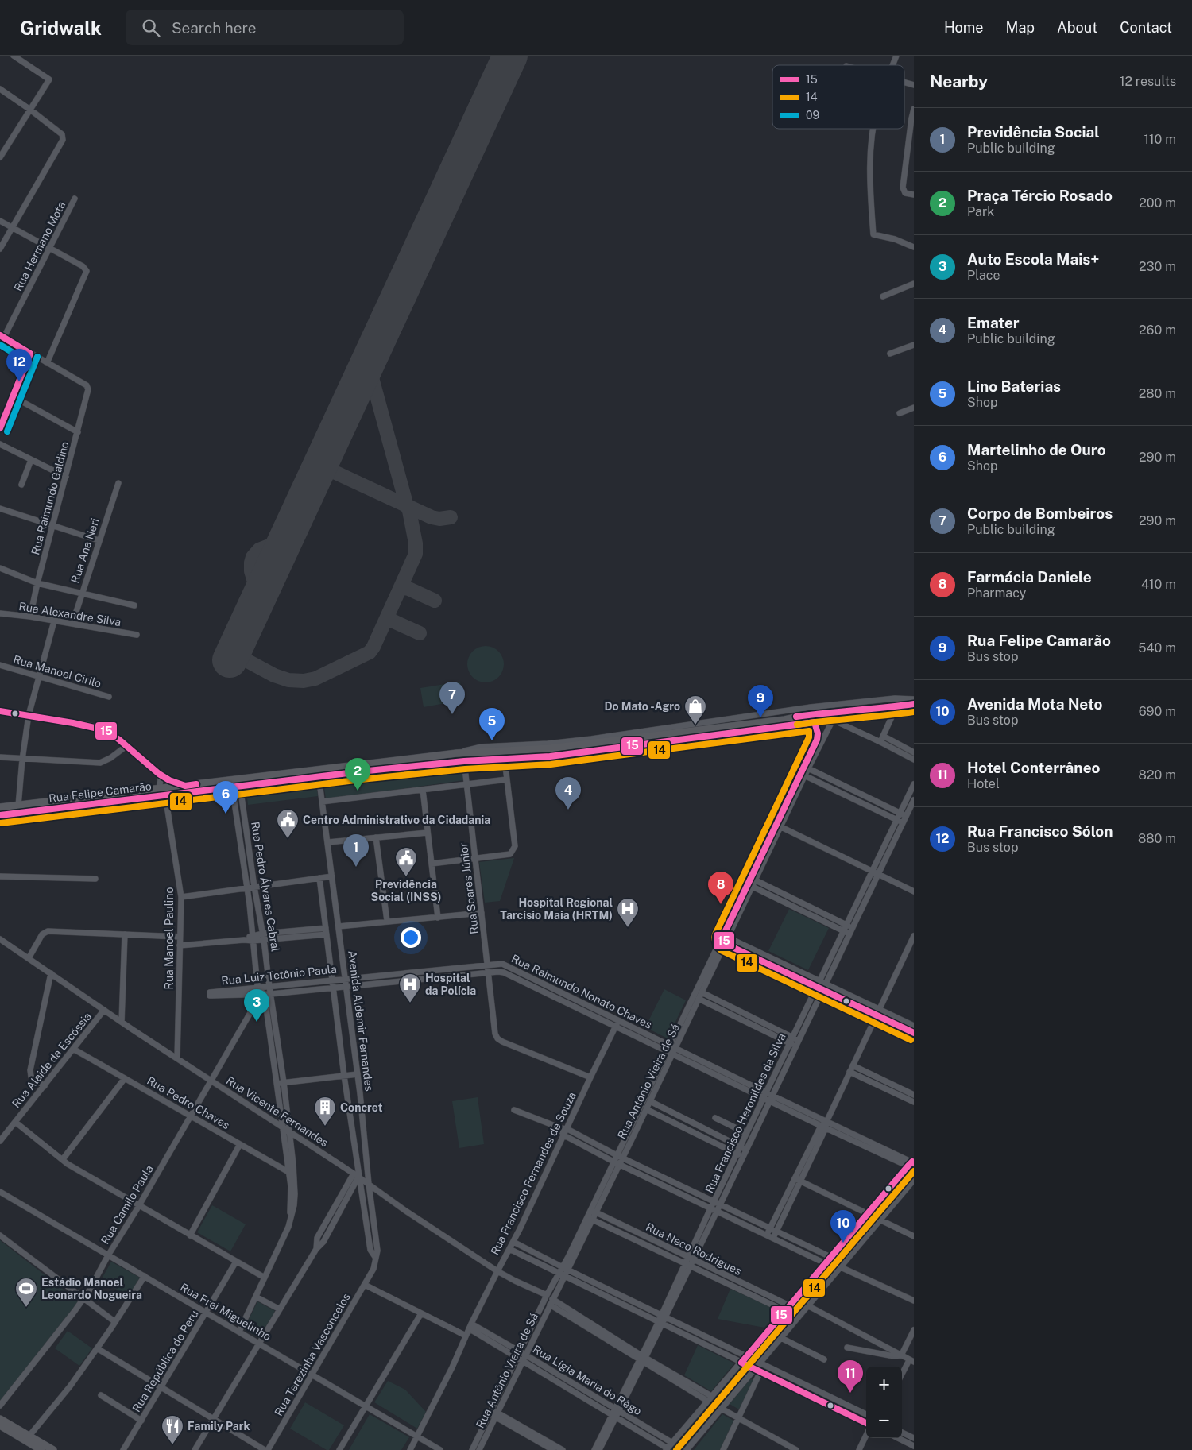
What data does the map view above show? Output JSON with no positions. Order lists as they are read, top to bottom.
{
  "streets": {
    "main road": ["Rua Felipe Camarão"],
    "street": [
      "Rua Hermano Mota",
      "Rua Raimundo Galdino",
      "Rua Ana Neri",
      "Rua Alexandre Silva",
      "Rua Manoel Cirilo",
      "Rua Pedro Álvares Cabral",
      "Rua Soares Júnior",
      "Rua Manoel Paulino",
      "Rua Luiz Tetônio Paula",
      "Rua Raimundo Nonato Chaves",
      "Avenida Aldemir Fernandes",
      "Rua Alaide da Escóssia",
      "Rua Antônio Vieira de Sá",
      "Rua Pedro Chaves",
      "Rua Vicente Fernandes",
      "Rua Francisco Heronildes da Silva",
      "Rua Francisco Fernandes de Souza",
      "Rua Camilo Paula",
      "Rua Neco Rodrigues",
      "Rua Frei Miguelinho",
      "Rua Terezinha Vasconcelos",
      "Rua República do Peru",
      "Rua Lígia Maria do Rêgo"
    ]
  },
  "crossings": [
    ["Rua Raimundo Galdino", "Rua Alexandre Silva"],
    ["Rua Ana Neri", "Rua Alexandre Silva"],
    ["Rua Felipe Camarão", "Rua Pedro Álvares Cabral"],
    ["Rua Felipe Camarão", "Rua Soares Júnior"],
    ["Rua Felipe Camarão", "Rua Manoel Paulino"],
    ["Rua Felipe Camarão", "Avenida Aldemir Fernandes"],
    ["Rua Felipe Camarão", "Rua Antônio Vieira de Sá"],
    ["Rua Pedro Álvares Cabral", "Rua Luiz Tetônio Paula"],
    ["Rua Pedro Álvares Cabral", "Rua Pedro Chaves"],
    ["Rua Pedro Álvares Cabral", "Rua Vicente Fernandes"],
    ["Rua Pedro Álvares Cabral", "Rua Camilo Paula"],
    ["Rua Pedro Álvares Cabral", "Rua Frei Miguelinho"],
    ["Rua Soares Júnior", "Rua Luiz Tetônio Paula"],
    ["Rua Soares Júnior", "Rua Francisco Fernandes de Souza"],
    ["Rua Manoel Paulino", "Rua Vicente Fernandes"],
    ["Rua Luiz Tetônio Paula", "Rua Raimundo Nonato Chaves"],
    ["Rua Luiz Tetônio Paula", "Avenida Aldemir Fernandes"],
    ["Rua Raimundo Nonato Chaves", "Rua Antônio Vieira de Sá"],
    ["Rua Raimundo Nonato Chaves", "Rua Francisco Heronildes da Silva"],
    ["Rua Raimundo Nonato Chaves", "Rua Francisco Fernandes de Souza"],
    ["Avenida Aldemir Fernandes", "Rua Vicente Fernandes"],
    ["Avenida Aldemir Fernandes", "Rua Terezinha Vasconcelos"],
    ["Rua Alaide da Escóssia", "Rua Pedro Chaves"],
    ["Rua Alaide da Escóssia", "Rua Vicente Fernandes"],
    ["Rua Antônio Vieira de Sá", "Rua Vicente Fernandes"],
    ["Rua Antônio Vieira de Sá", "Rua Neco Rodrigues"],
    ["Rua Antônio Vieira de Sá", "Rua Lígia Maria do Rêgo"],
    ["Rua Pedro Chaves", "Rua Camilo Paula"],
    ["Rua Vicente Fernandes", "Rua Francisco Fernandes de Souza"],
    ["Rua Vicente Fernandes", "Rua Camilo Paula"],
    ["Rua Francisco Heronildes da Silva", "Rua Neco Rodrigues"],
    ["Rua Francisco Heronildes da Silva", "Rua Lígia Maria do Rêgo"],
    ["Rua Francisco Fernandes de Souza", "Rua Frei Miguelinho"],
    ["Rua Francisco Fernandes de Souza", "Rua Lígia Maria do Rêgo"],
    ["Rua Camilo Paula", "Rua Frei Miguelinho"],
    ["Rua Frei Miguelinho", "Rua Terezinha Vasconcelos"],
    ["Rua Frei Miguelinho", "Rua República do Peru"]
  ],
  "places": {
    "shop": ["Do Mato -Agro"],
    "public building": ["Centro Administrativo da Cidadania", "Previdência Social (INSS)"],
    "hospital": ["Hospital Regional Tarcísio Maia (HRTM)", "Hospital da Polícia"],
    "building": ["Concret"],
    "sports": ["Estádio Manoel Leonardo Nogueira"],
    "restaurant": ["Family Park"]
  },
  "lines": ["transit line 15", "transit line 09", "transit line 14"],
  "legend": ["15", "14", "09"],
  "page": {
    "header": "Gridwalk",
    "search": "Search here",
    "nav": [
      "Home",
      "Map",
      "About",
      "Contact"
    ],
    "heading": ["Nearby", "12 results"],
    "list": [
      {
        "mark": "1",
        "name": "Previdência Social",
        "note": "Public building",
        "value": "110 m"
      },
      {
        "mark": "2",
        "name": "Praça Tércio Rosado",
        "note": "Park",
        "value": "200 m"
      },
      {
        "mark": "3",
        "name": "Auto Escola Mais+",
        "note": "Place",
        "value": "230 m"
      },
      {
        "mark": "4",
        "name": "Emater",
        "note": "Public building",
        "value": "260 m"
      },
      {
        "mark": "5",
        "name": "Lino Baterias",
        "note": "Shop",
        "value": "280 m"
      },
      {
        "mark": "6",
        "name": "Martelinho de Ouro",
        "note": "Shop",
        "value": "290 m"
      },
      {
        "mark": "7",
        "name": "Corpo de Bombeiros",
        "note": "Public building",
        "value": "290 m"
      },
      {
        "mark": "8",
        "name": "Farmácia Daniele",
        "note": "Pharmacy",
        "value": "410 m"
      },
      {
        "mark": "9",
        "name": "Rua Felipe Camarão",
        "note": "Bus stop",
        "value": "540 m"
      },
      {
        "mark": "10",
        "name": "Avenida Mota Neto",
        "note": "Bus stop",
        "value": "690 m"
      },
      {
        "mark": "11",
        "name": "Hotel Conterrâneo",
        "note": "Hotel",
        "value": "820 m"
      },
      {
        "mark": "12",
        "name": "Rua Francisco Sólon",
        "note": "Bus stop",
        "value": "880 m"
      }
    ],
    "pins": [
      "12",
      "7",
      "9",
      "5",
      "2",
      "4",
      "6",
      "1",
      "8",
      "3",
      "10",
      "11"
    ],
    "map_buttons": ["+", "−"]
  }
}
